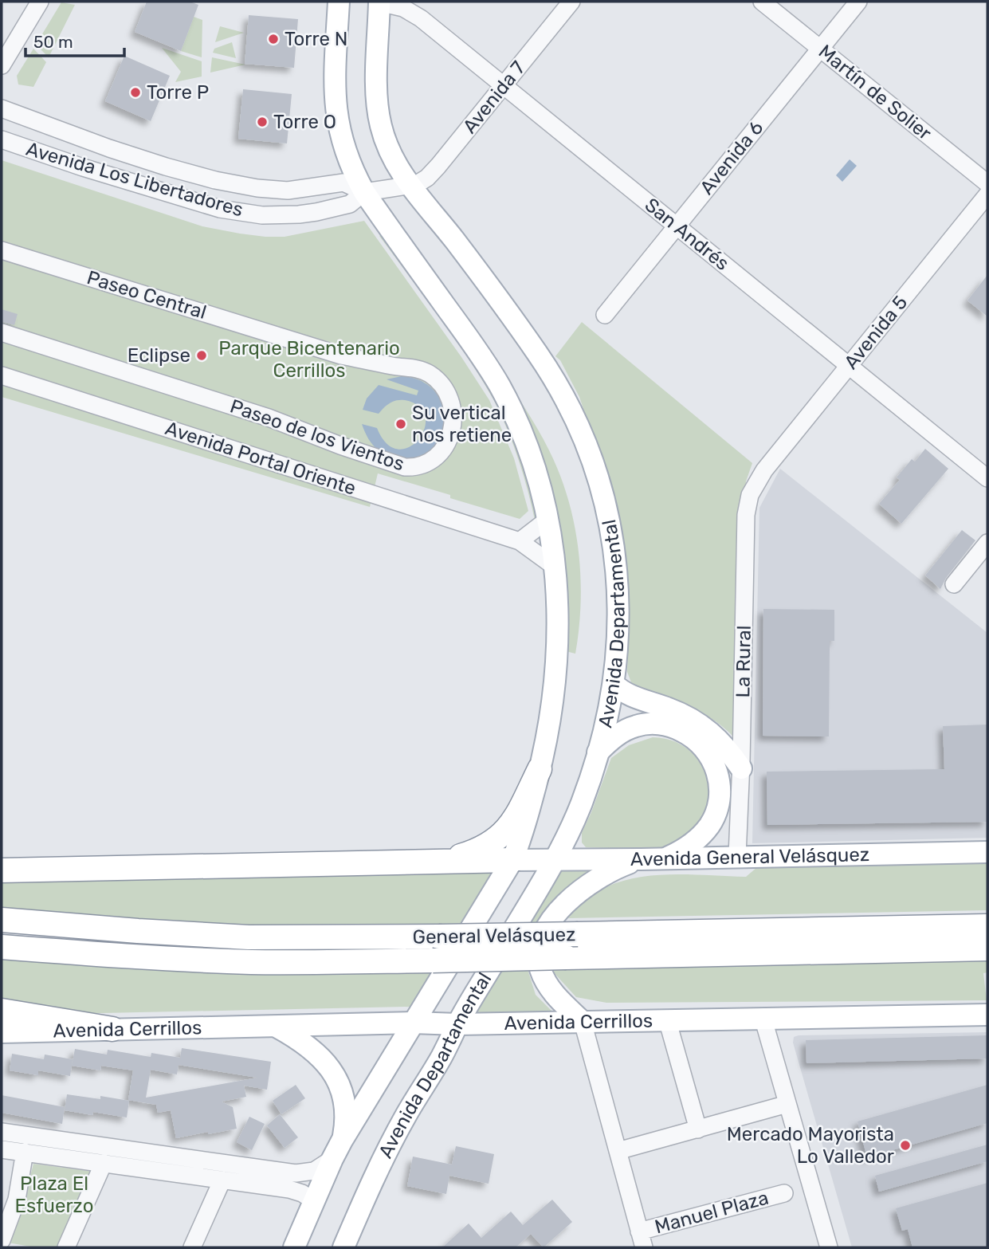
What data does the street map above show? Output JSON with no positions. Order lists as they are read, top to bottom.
{
  "streets": {
    "highway": ["General Velásquez"],
    "main road": ["Avenida Departamental", "Avenida General Velásquez", "Avenida Cerrillos"],
    "street": [
      "Martín de Solier",
      "Avenida 7",
      "Avenida 6",
      "Avenida Los Libertadores",
      "San Andrés",
      "Paseo Central",
      "Avenida 5",
      "Paseo de los Vientos",
      "Avenida Portal Oriente",
      "La Rural",
      "Manuel Plaza"
    ]
  },
  "crossings": [
    ["Martín de Solier", "Avenida 6"],
    ["Avenida 7", "Avenida Los Libertadores"],
    ["Avenida 7", "San Andrés"],
    ["Avenida 7", "Avenida Departamental"],
    ["Avenida 6", "San Andrés"],
    ["Avenida Los Libertadores", "Avenida Departamental"],
    ["San Andrés", "Avenida 5"],
    ["San Andrés", "Avenida Departamental"],
    ["Paseo Central", "Paseo de los Vientos"],
    ["Avenida 5", "La Rural"],
    ["Avenida Portal Oriente", "Avenida Departamental"],
    ["Avenida Departamental", "Avenida General Velásquez"],
    ["Avenida Departamental", "Avenida Cerrillos"],
    ["La Rural", "Avenida General Velásquez"]
  ],
  "parks": ["Parque Bicentenario Cerrillos", "Plaza El Esfuerzo"],
  "places": [
    "Torre N",
    "Torre P",
    "Torre O",
    "Eclipse",
    "Su vertical nos retiene",
    "Mercado Mayorista Lo Valledor"
  ],
  "scale_bar": "50 m"
}
